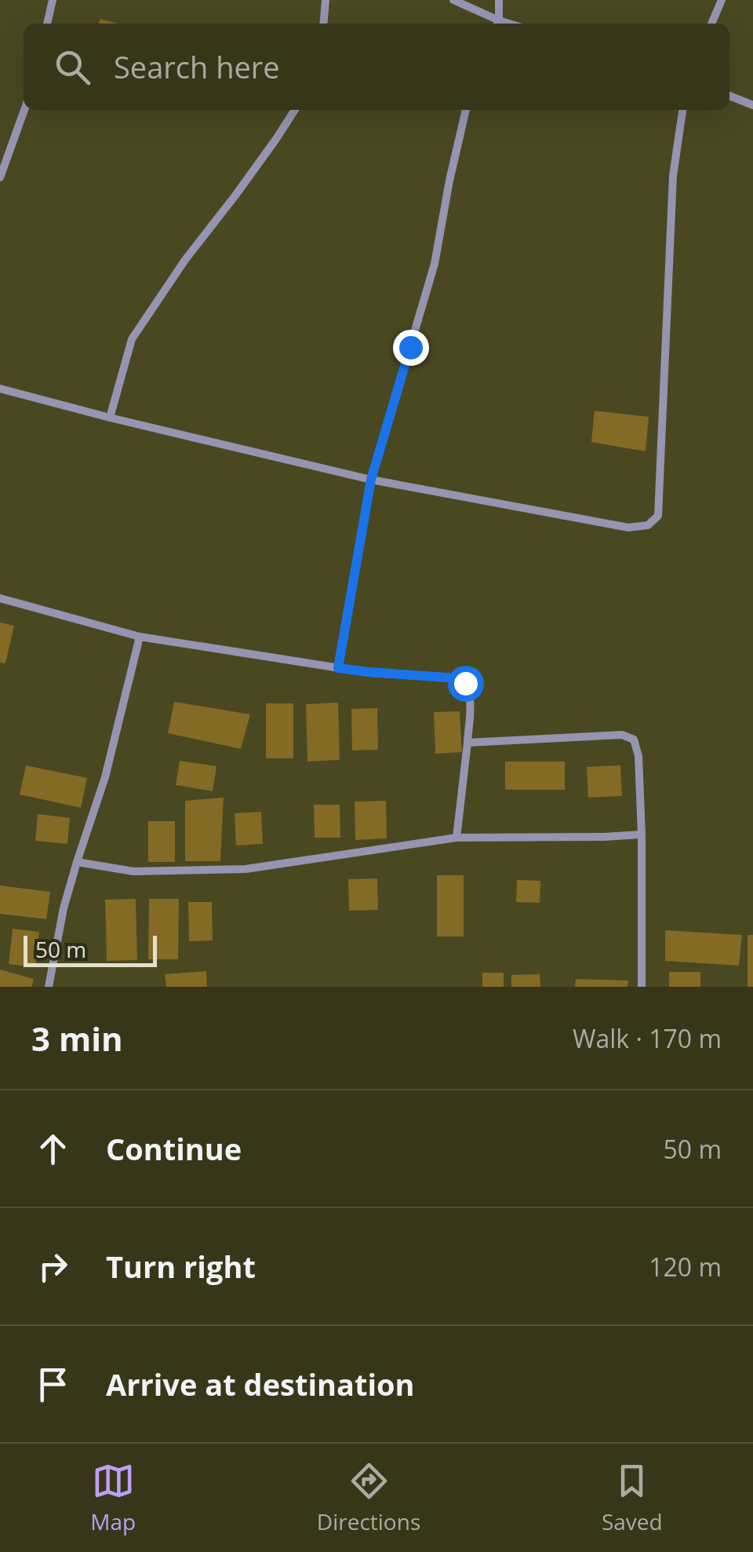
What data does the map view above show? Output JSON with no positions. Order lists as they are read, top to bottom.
{
  "scale_bar": "50 m",
  "page": {
    "search": "Search here",
    "scale": "50 m",
    "heading": ["3 min", "Walk · 170 m"],
    "list": [
      ["Continue", "50 m"],
      ["Turn right", "120 m"],
      "Arrive at destination"
    ],
    "nav": ["Map", "Directions", "Saved"]
  }
}
